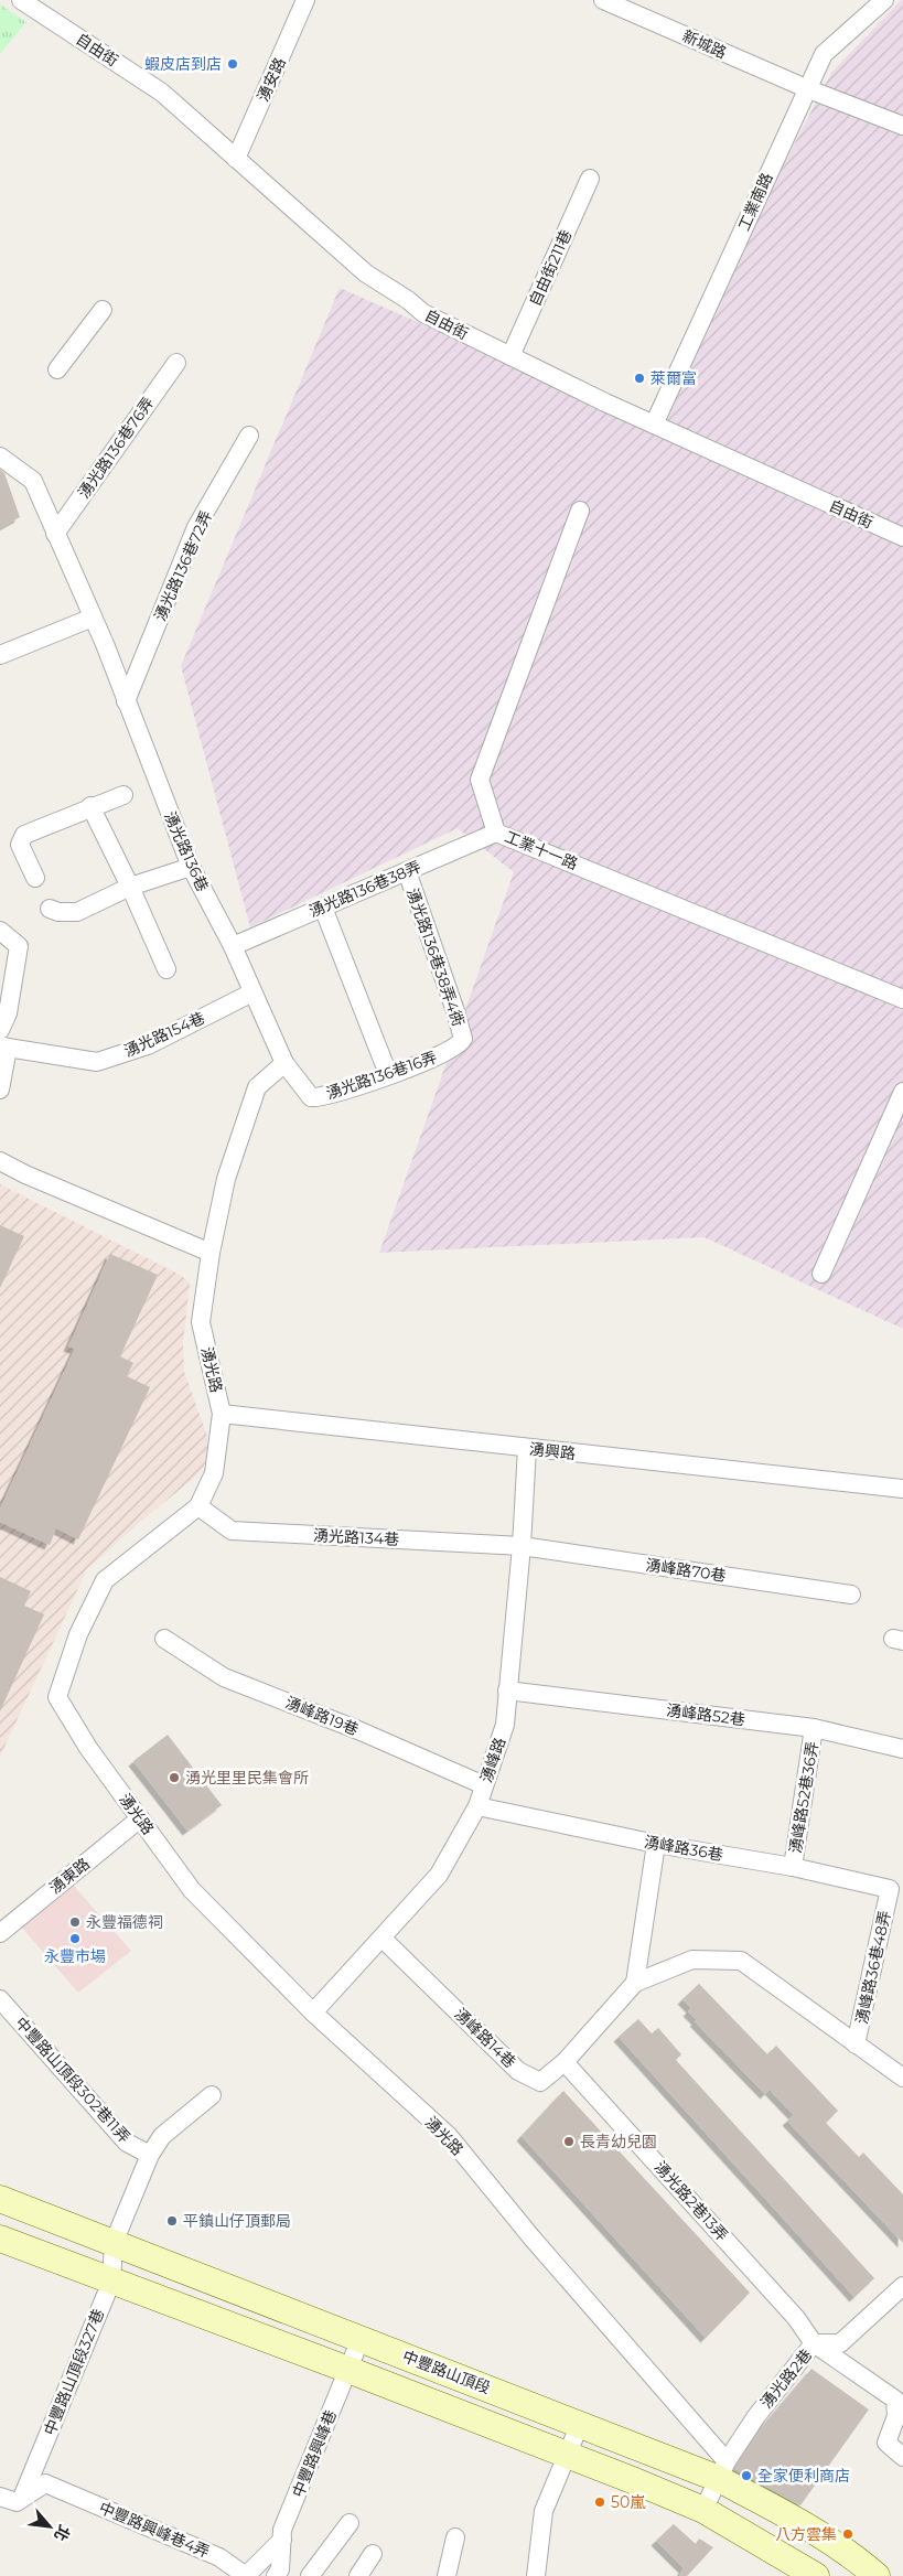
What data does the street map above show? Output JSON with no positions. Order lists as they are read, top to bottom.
{
  "streets": {
    "main road": ["中豐路山頂段"],
    "street": [
      "新城路",
      "自由街",
      "湧安路",
      "工業南路",
      "自由街211巷",
      "湧光路136巷76弄",
      "湧光路136巷72弄",
      "工業十一路",
      "湧光路136巷",
      "湧光路136巷38弄",
      "湧光路136巷38弄4衖",
      "湧光路154巷",
      "湧光路136巷16弄",
      "湧光路",
      "湧興路",
      "湧光路134巷",
      "湧峰路70巷",
      "湧峰路52巷",
      "湧峰路19巷",
      "湧峰路",
      "湧峰路52巷36弄",
      "湧峰路36巷",
      "湧東路",
      "湧峰路36巷48弄",
      "湧峰路14巷",
      "中豐路山頂段302巷11弄",
      "湧光路2巷13弄",
      "中豐路山頂段327巷",
      "湧光路2巷",
      "中豐路興峰巷",
      "中豐路興峰巷4弄"
    ]
  },
  "crossings": [
    ["新城路", "工業南路"],
    ["自由街", "湧安路"],
    ["自由街", "工業南路"],
    ["自由街", "自由街211巷"],
    ["湧光路136巷76弄", "湧光路136巷"],
    ["湧光路136巷72弄", "湧光路136巷"],
    ["工業十一路", "湧光路136巷38弄"],
    ["湧光路136巷", "湧光路136巷38弄"],
    ["湧光路136巷", "湧光路154巷"],
    ["湧光路136巷", "湧光路136巷16弄"],
    ["湧光路136巷38弄", "湧光路136巷38弄4衖"],
    ["湧光路136巷38弄4衖", "湧光路136巷16弄"],
    ["湧光路", "湧興路"],
    ["湧光路", "湧光路134巷"],
    ["湧光路", "湧峰路"],
    ["湧光路", "湧東路"],
    ["湧光路", "中豐路山頂段"],
    ["湧光路", "湧光路2巷"],
    ["湧興路", "湧峰路"],
    ["湧光路134巷", "湧峰路70巷"],
    ["湧光路134巷", "湧峰路"],
    ["湧峰路70巷", "湧峰路"],
    ["湧峰路52巷", "湧峰路"],
    ["湧峰路52巷", "湧峰路52巷36弄"],
    ["湧峰路19巷", "湧峰路"],
    ["湧峰路", "湧峰路36巷"],
    ["湧峰路", "湧峰路14巷"],
    ["湧峰路52巷36弄", "湧峰路36巷"],
    ["湧峰路36巷", "湧峰路36巷48弄"],
    ["湧峰路14巷", "湧光路2巷13弄"],
    ["中豐路山頂段302巷11弄", "中豐路山頂段327巷"],
    ["湧光路2巷13弄", "湧光路2巷"],
    ["中豐路山頂段327巷", "中豐路山頂段"],
    ["中豐路山頂段327巷", "中豐路興峰巷4弄"],
    ["中豐路山頂段", "湧光路2巷"],
    ["中豐路山頂段", "中豐路興峰巷"],
    ["中豐路興峰巷", "中豐路興峰巷4弄"]
  ],
  "places": [
    "蝦皮店到店",
    "萊爾富",
    "湧光里里民集會所",
    "永豐福德祠",
    "永豐市場",
    "長青幼兒園",
    "平鎮山仔頂郵局",
    "全家便利商店",
    "50嵐",
    "八方雲集"
  ],
  "north": "bottom right"
}
